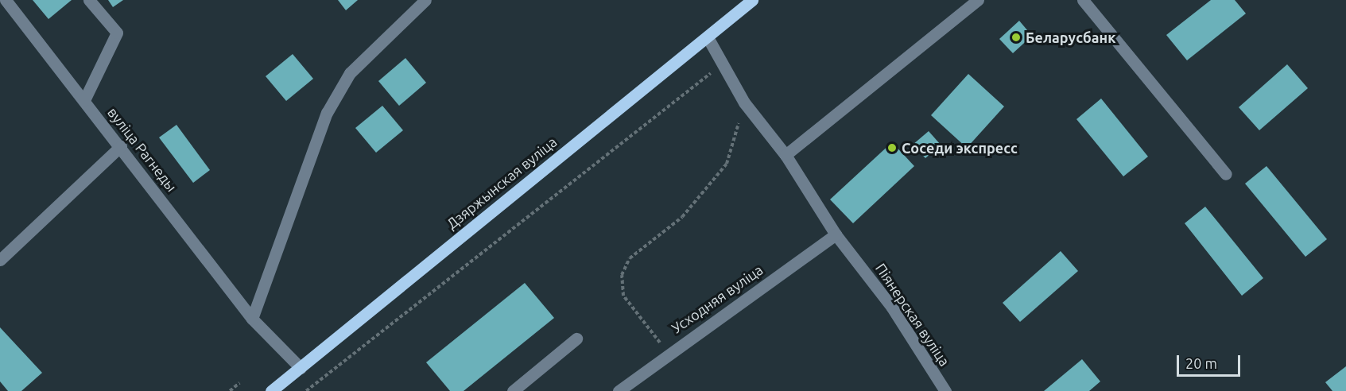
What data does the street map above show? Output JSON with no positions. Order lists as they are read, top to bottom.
{
  "streets": {
    "main road": ["Дзяржынская вуліца"],
    "street": ["вуліца Рагнеды", "Усходняя вуліца", "Піянерская вуліца"]
  },
  "crossings": [
    ["вуліца Рагнеды", "Дзяржынская вуліца"],
    ["Дзяржынская вуліца", "Піянерская вуліца"],
    ["Усходняя вуліца", "Піянерская вуліца"]
  ],
  "places": ["Беларусбанк", "Соседи экспресс"],
  "scale_bar": "20 m"
}
